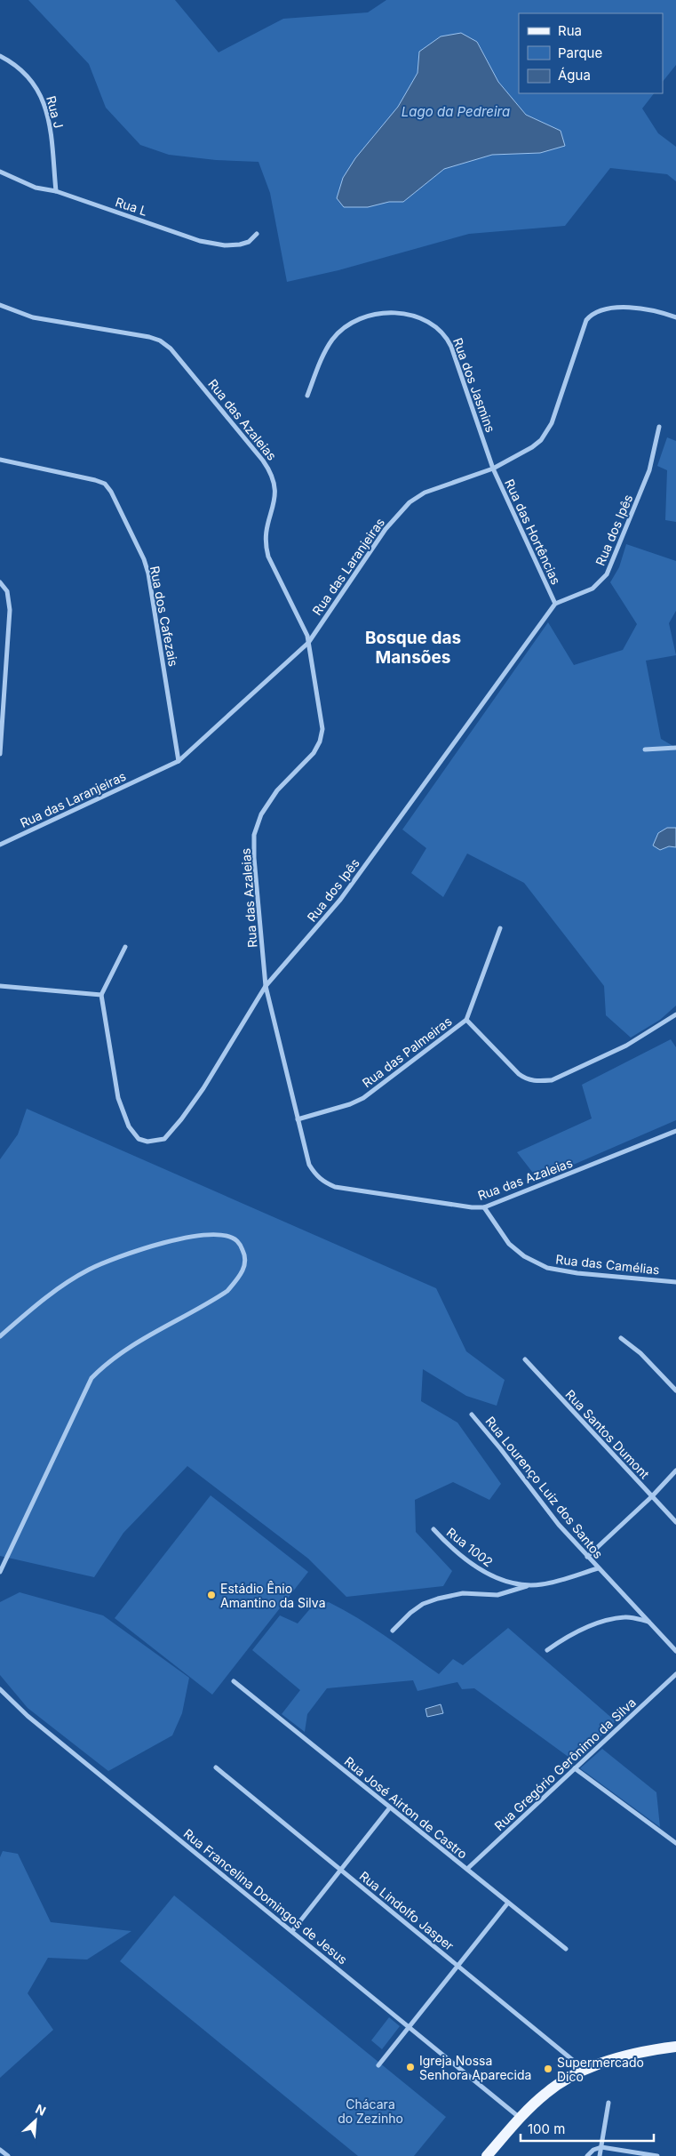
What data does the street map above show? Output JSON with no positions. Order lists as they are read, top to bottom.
{
  "streets": {
    "street": [
      "Rua J",
      "Rua L",
      "Rua dos Jasmins",
      "Rua das Azaleias",
      "Rua dos Ipês",
      "Rua das Hortências",
      "Rua das Laranjeiras",
      "Rua dos Cafezais",
      "Rua das Palmeiras",
      "Rua das Camélias",
      "Rua Santos Dumont",
      "Rua Lourenço Luiz dos Santos",
      "Rua 1002",
      "Rua Gregório Gerônimo da Silva",
      "Rua José Airton de Castro",
      "Rua Francelina Domingos de Jesus",
      "Rua Lindolfo Jasper"
    ]
  },
  "crossings": [
    ["Rua J", "Rua L"],
    ["Rua dos Jasmins", "Rua das Hortências"],
    ["Rua dos Jasmins", "Rua das Laranjeiras"],
    ["Rua das Azaleias", "Rua dos Ipês"],
    ["Rua das Azaleias", "Rua das Laranjeiras"],
    ["Rua das Azaleias", "Rua das Palmeiras"],
    ["Rua das Azaleias", "Rua das Camélias"],
    ["Rua dos Ipês", "Rua das Hortências"],
    ["Rua das Hortências", "Rua das Laranjeiras"],
    ["Rua das Laranjeiras", "Rua dos Cafezais"],
    ["Rua Lourenço Luiz dos Santos", "Rua 1002"],
    ["Rua Gregório Gerônimo da Silva", "Rua José Airton de Castro"]
  ],
  "districts": ["Bosque das Mansões"],
  "water": ["Lago da Pedreira"],
  "parks": ["Chácara do Zezinho"],
  "places": ["Estádio Ênio Amantino da Silva", "Igreja Nossa Senhora Aparecida", "Supermercado Dico"],
  "legend": ["Rua", "Parque", "Água"],
  "scale_bar": "100 m",
  "north": "top right"
}
